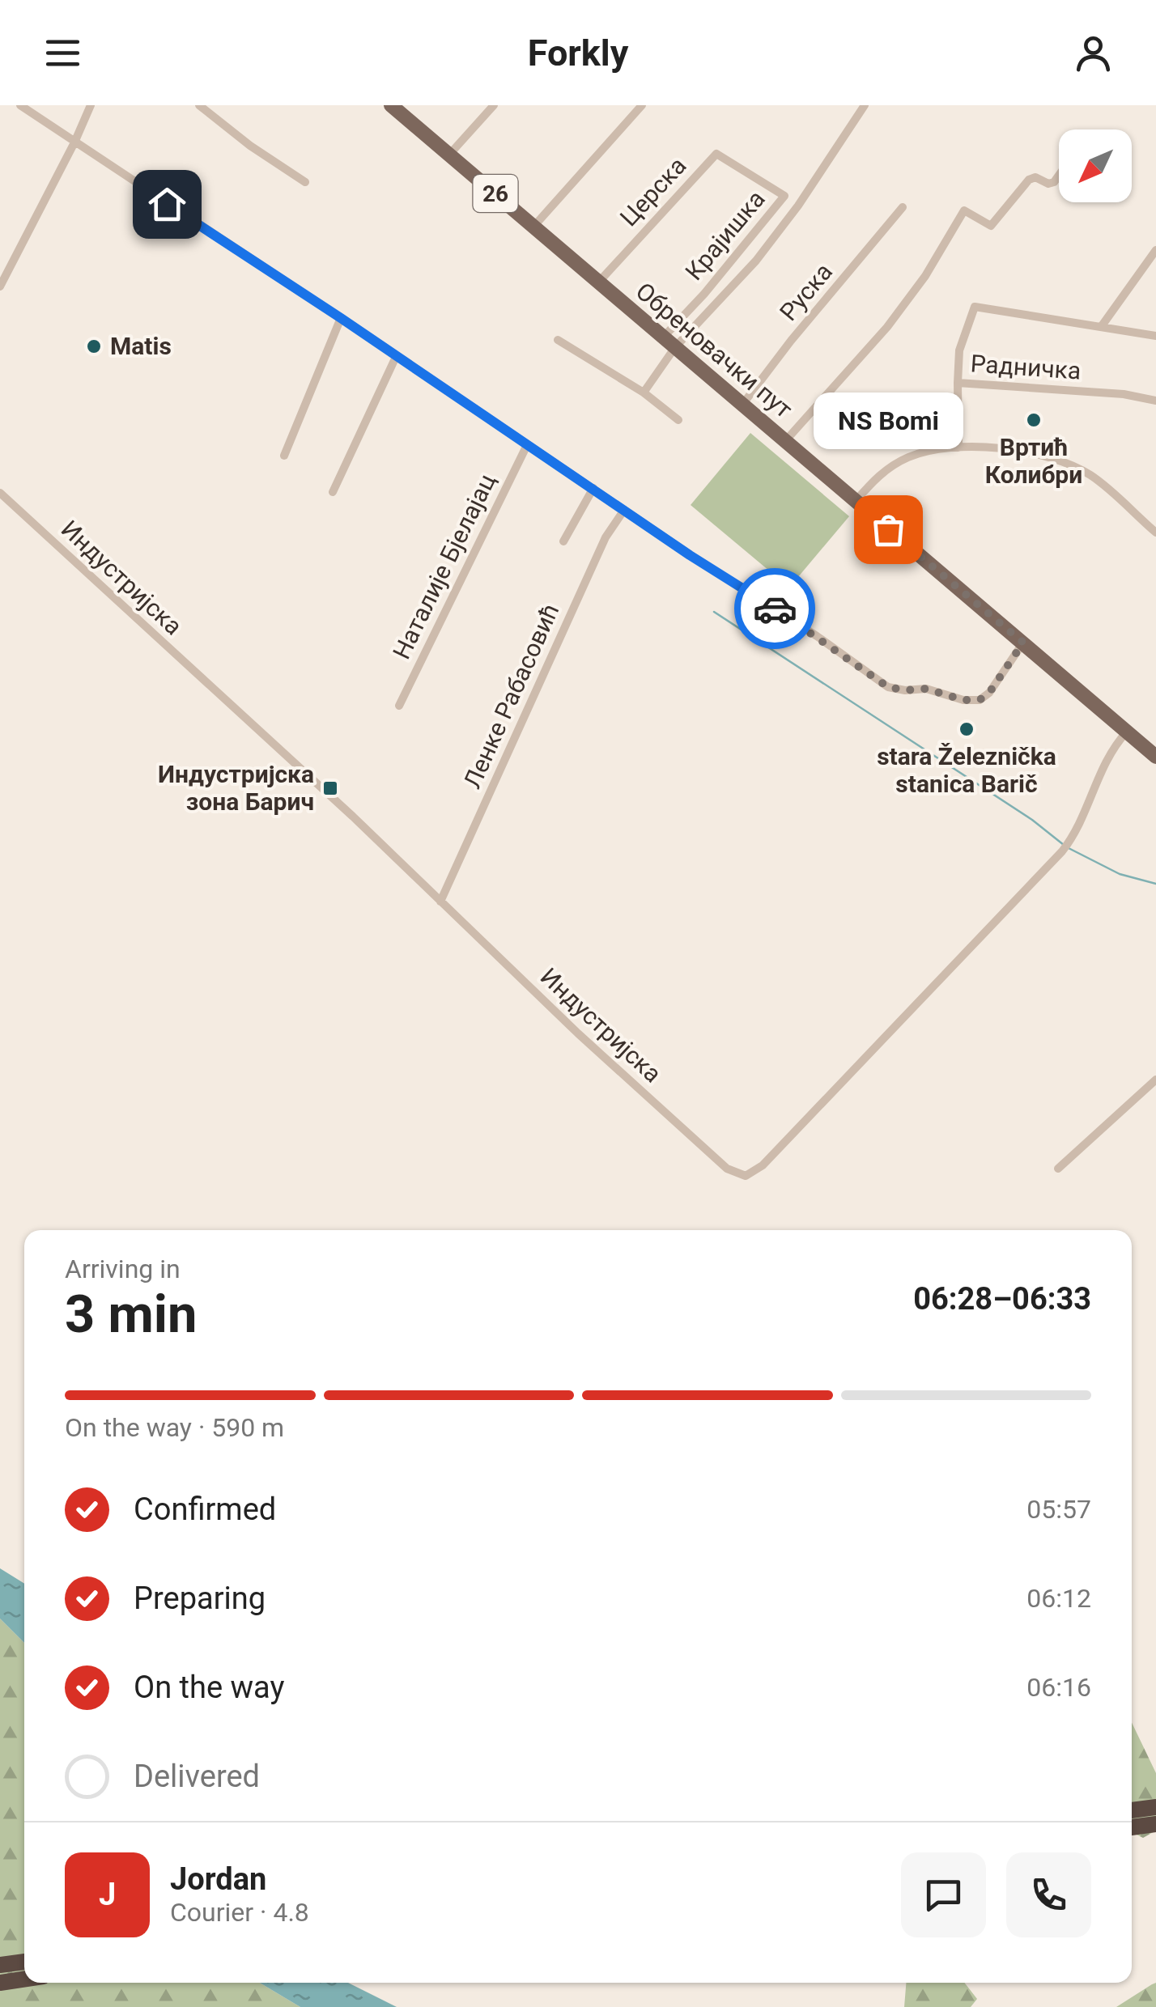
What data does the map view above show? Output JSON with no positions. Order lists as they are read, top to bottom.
{
  "streets": {
    "main road": ["26", "Обреновачки пут"],
    "street": [
      "Церска",
      "Крајишка",
      "Руска",
      "Радничка",
      "Наталије Бјелајац",
      "Индустријска",
      "Ленке Рабасовић"
    ]
  },
  "crossings": [
    ["Церска", "Крајишка"],
    ["Церска", "Обреновачки пут"],
    ["Крајишка", "Обреновачки пут"],
    ["Руска", "Обреновачки пут"],
    ["Обреновачки пут", "Индустријска"],
    ["Индустријска", "Ленке Рабасовић"]
  ],
  "places": {
    "other": [
      "Matis",
      "Вртић Колибри",
      "NS Bomi",
      "stara Železnička stanica Barič"
    ],
    "transit": ["Индустријска зона Барич"]
  },
  "north": "bottom left",
  "page": {
    "header": "Forkly",
    "bubble": "NS Bomi",
    "heading": ["3 min", "Arriving in", "06:28–06:33"],
    "panel": ["Jordan", "Courier · 4.8"],
    "bar": "On the way · 590 m",
    "list": [
      ["Confirmed", "05:57"],
      ["Preparing", "06:12"],
      ["On the way", "06:16"],
      "Delivered"
    ],
    "round": "J"
  }
}
